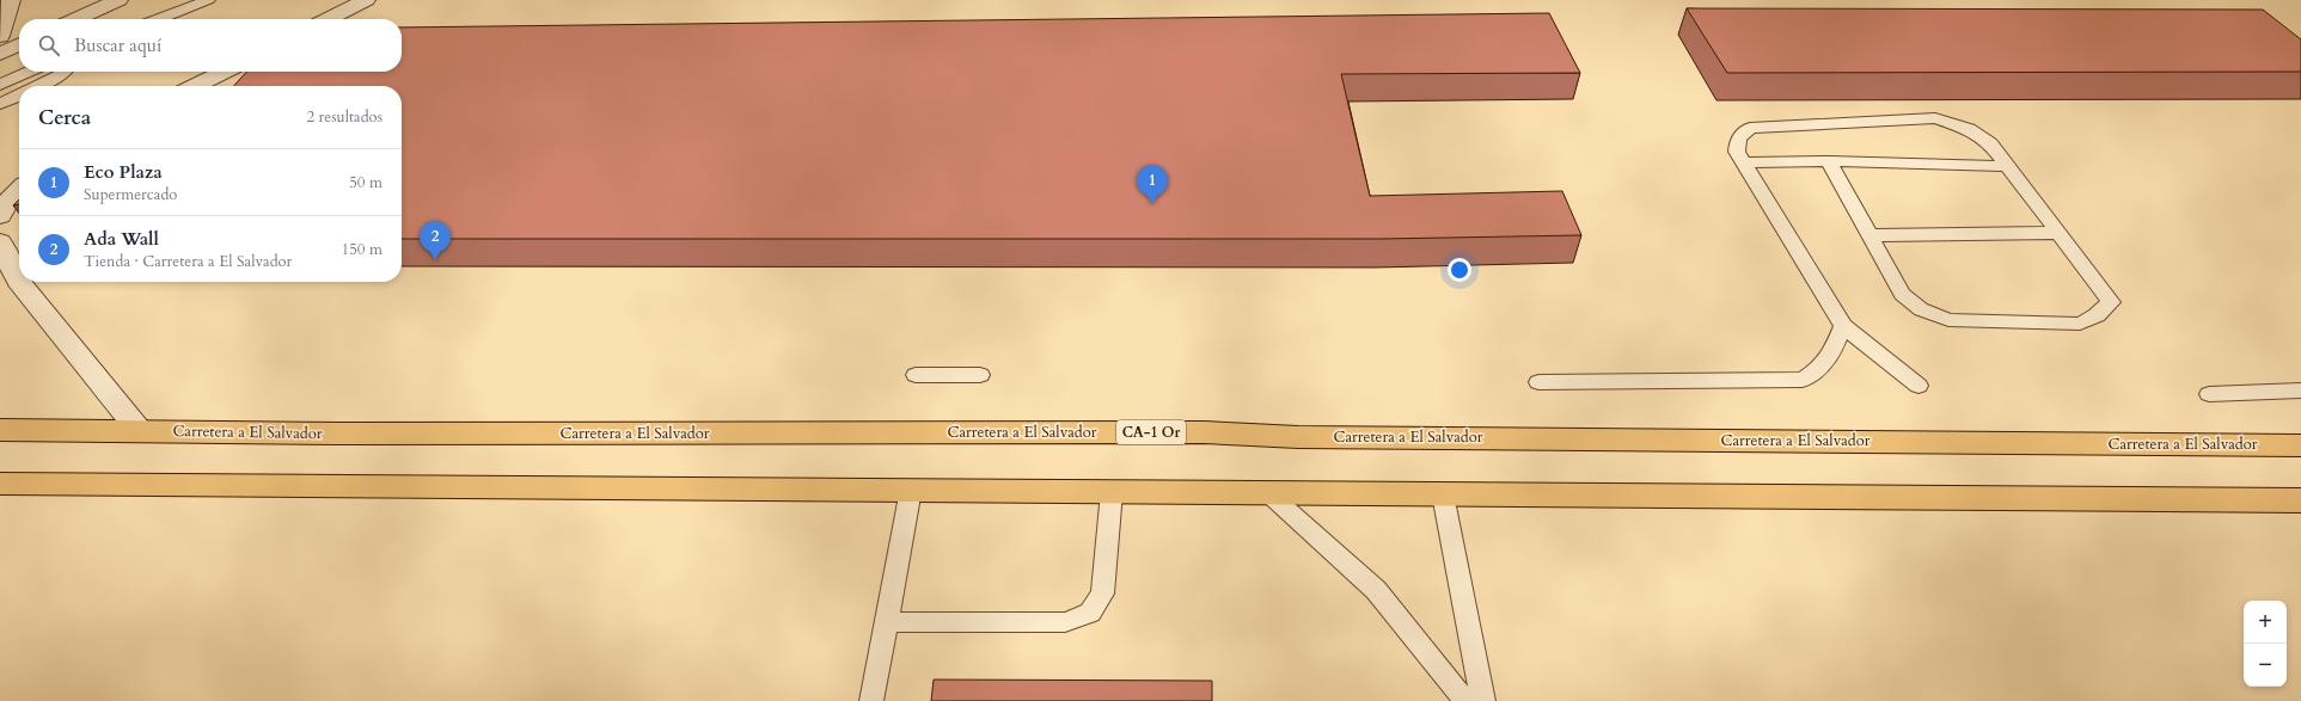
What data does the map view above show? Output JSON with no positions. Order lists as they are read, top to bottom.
{
  "streets": {
    "highway": ["Carretera a El Salvador", "CA-1 Or"]
  },
  "page": {
    "search": "Buscar aquí",
    "heading": ["Cerca", "2 resultados"],
    "list": [
      {
        "mark": "1",
        "name": "Eco Plaza",
        "note": "Supermercado",
        "value": "50 m"
      },
      {
        "mark": "2",
        "name": "Ada Wall",
        "note": "Tienda · Carretera a El Salvador",
        "value": "150 m"
      }
    ],
    "pins": ["1", "2"],
    "map_buttons": ["+", "−"]
  }
}
